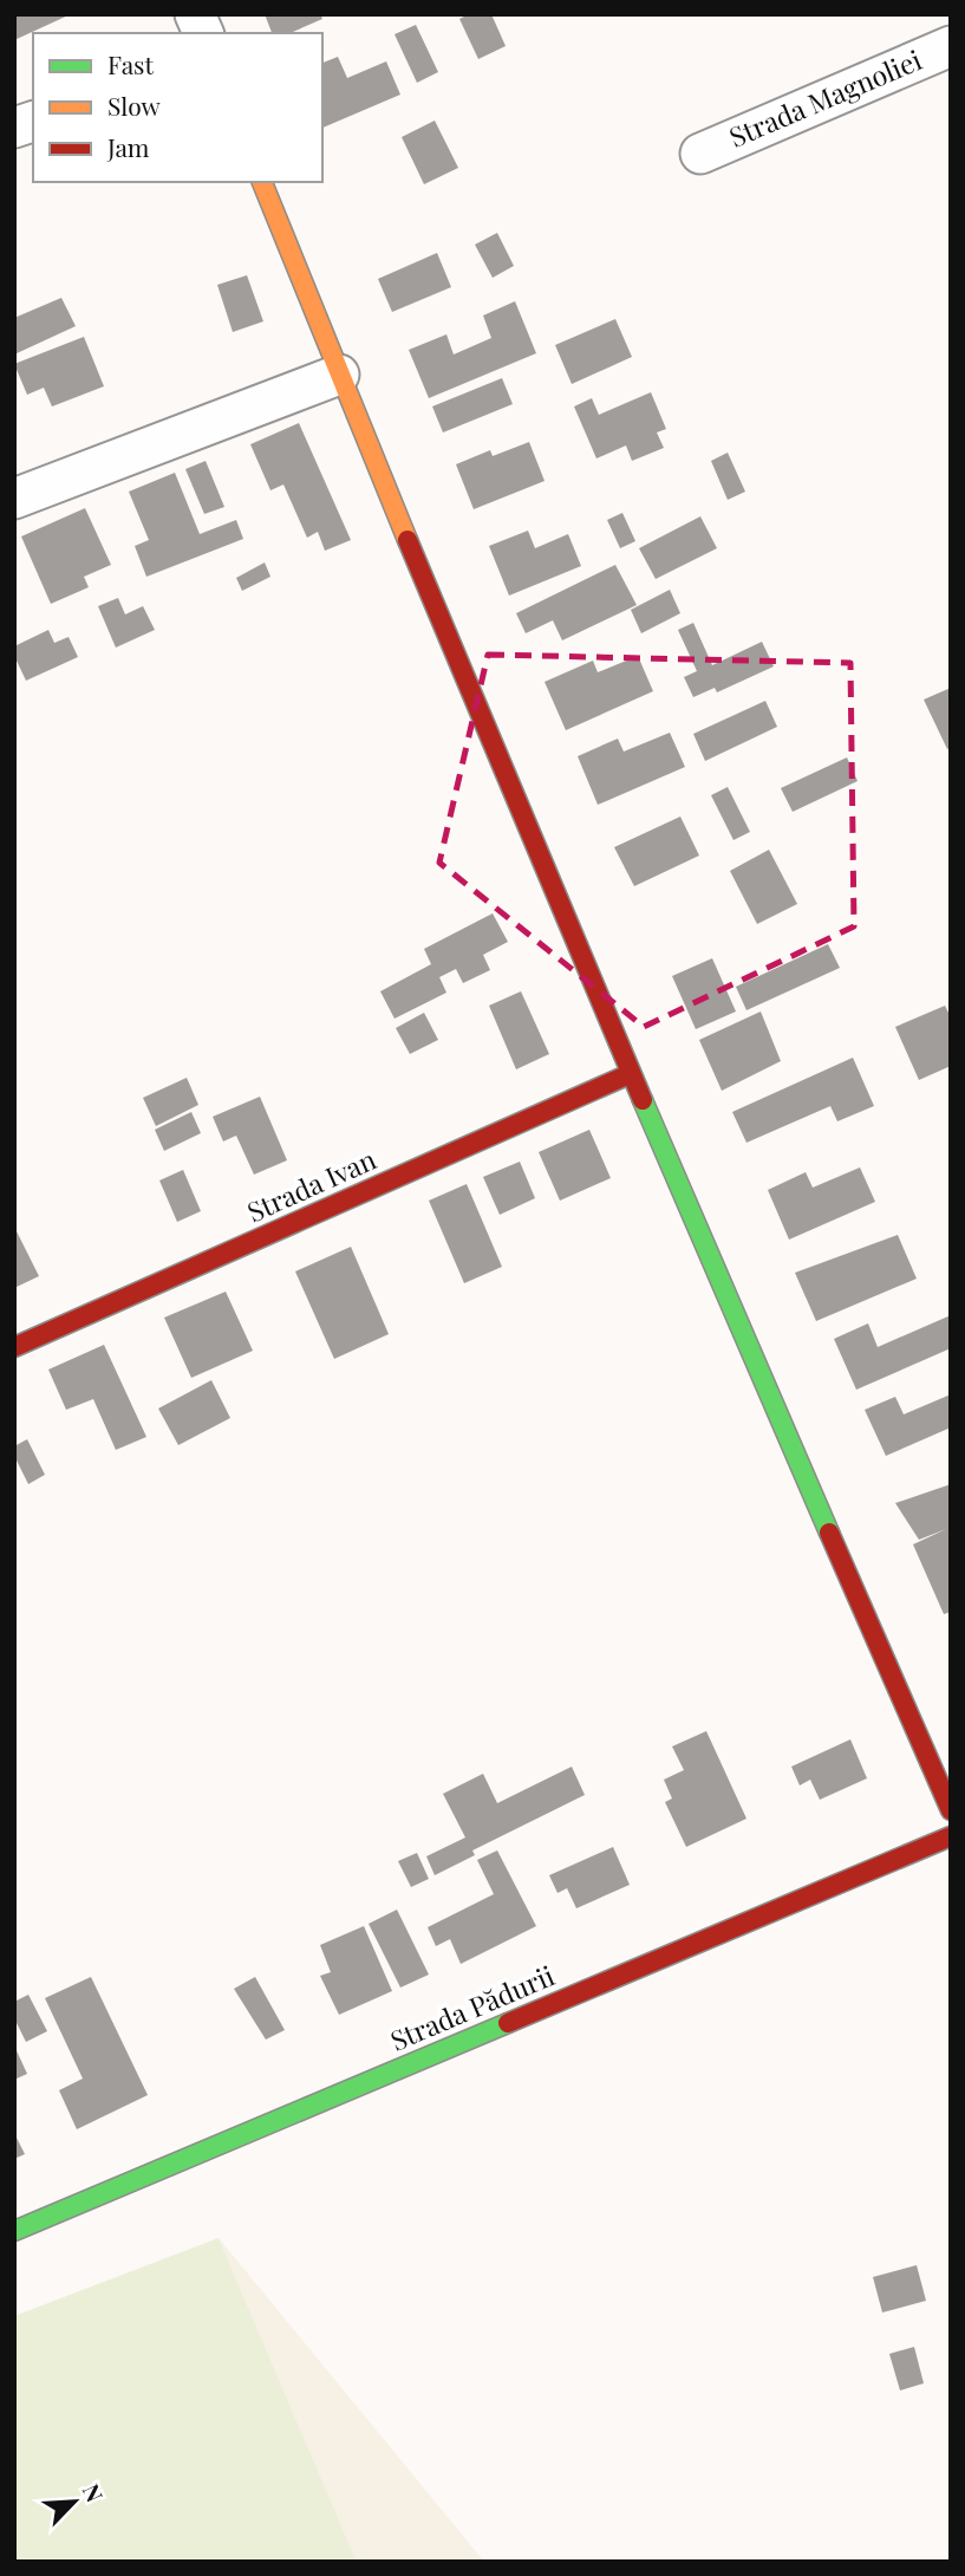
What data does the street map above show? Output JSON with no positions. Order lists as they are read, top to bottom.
{
  "streets": {
    "street": ["Strada Magnoliei", "Strada Ivan", "Strada Pădurii"]
  },
  "legend": ["Fast", "Slow", "Jam"],
  "north": "top right"
}
